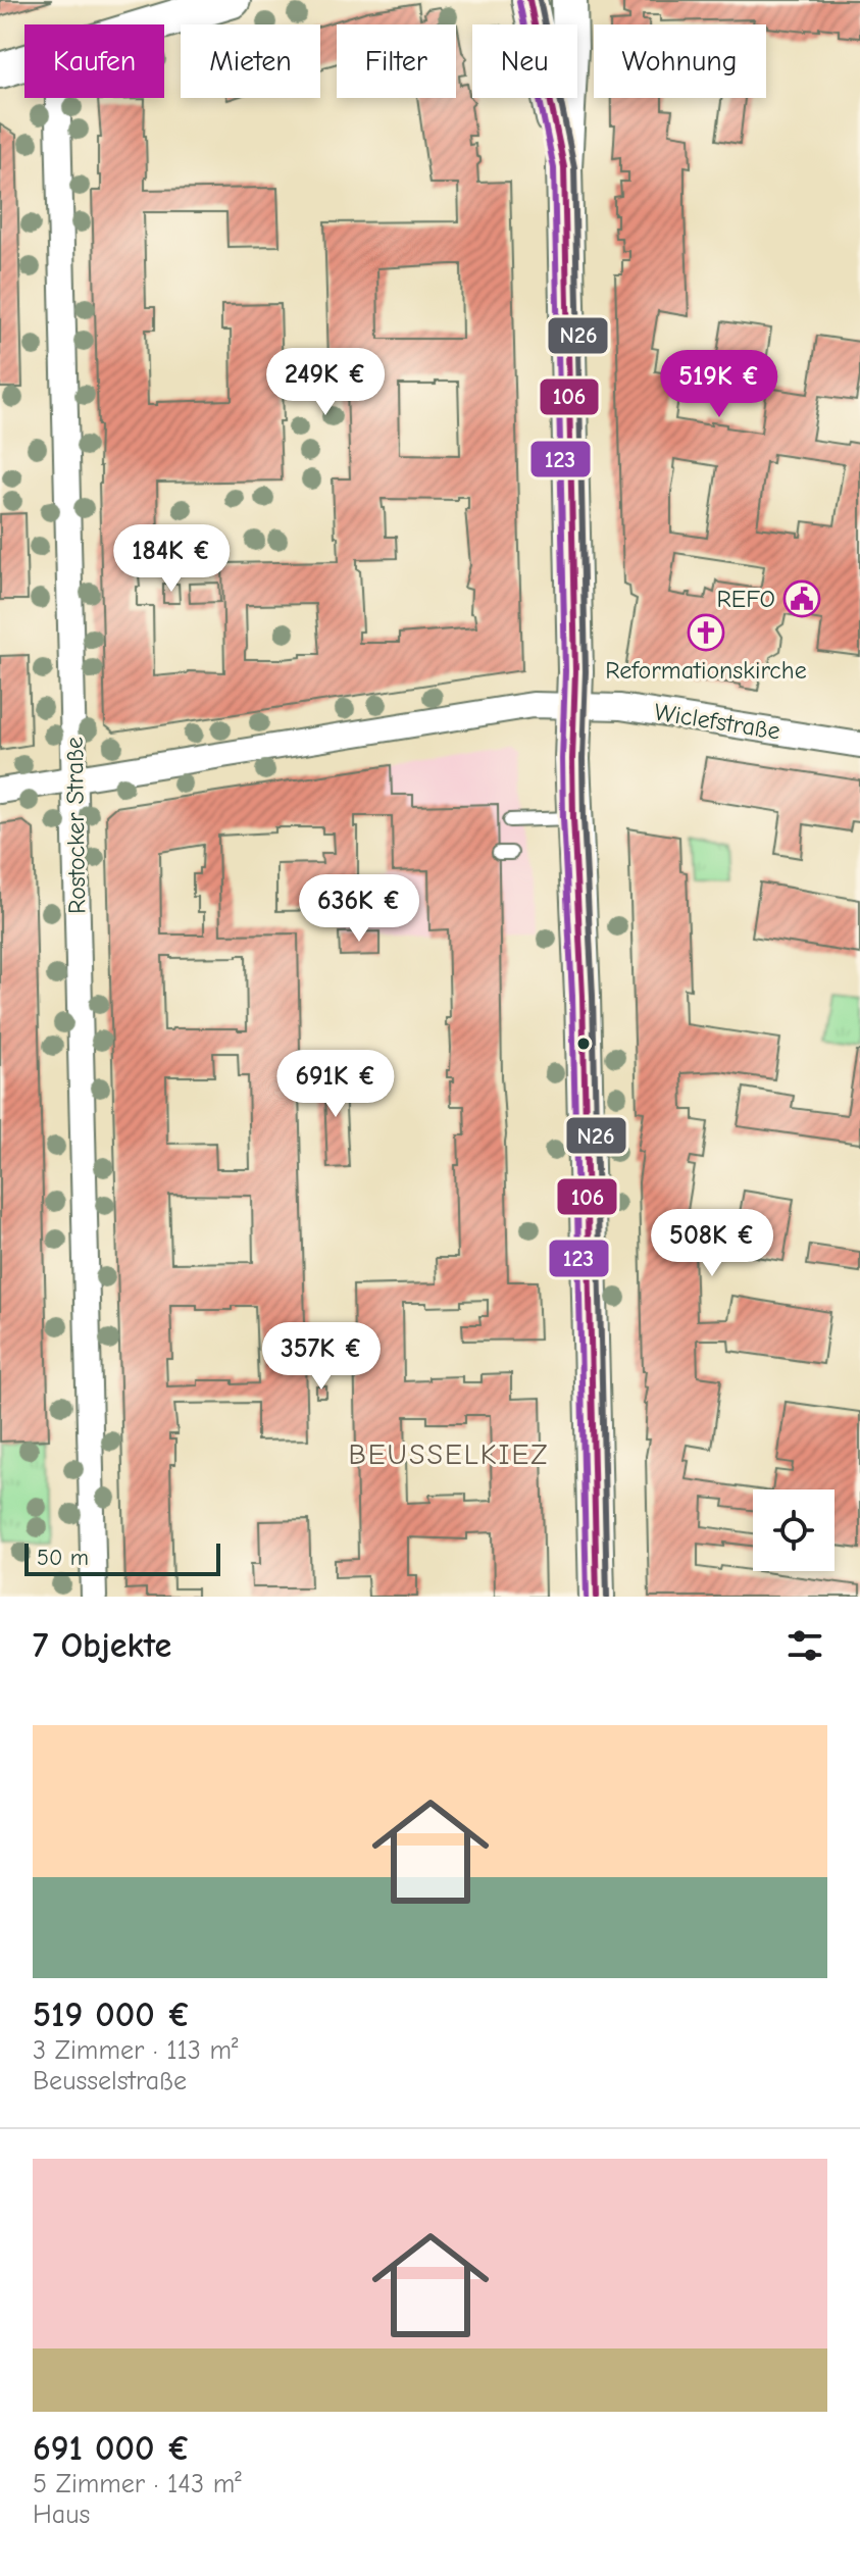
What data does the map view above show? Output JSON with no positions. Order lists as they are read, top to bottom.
{
  "streets": {
    "street": ["Wiclefstraße", "Rostocker Straße"]
  },
  "crossings": [
    ["Wiclefstraße", "Rostocker Straße"]
  ],
  "districts": ["BEUSSELKIEZ"],
  "places": {
    "public building": ["REFO"],
    "church": ["Reformationskirche"]
  },
  "lines": ["transit line 106", "transit line N26", "transit line 123"],
  "scale_bar": "50 m",
  "page": {
    "chip": [
      "Kaufen",
      "Mieten",
      "Filter",
      "Neu",
      "Wohnung"
    ],
    "price": [
      "249K €",
      "519K €",
      "184K €",
      "636K €",
      "691K €",
      "508K €",
      "357K €"
    ],
    "scale": "50 m",
    "heading": "7 Objekte",
    "list": [
      {
        "name": "519 000 €",
        "note": "3 Zimmer · 113 m² · Beusselstraße"
      },
      {
        "name": "691 000 €",
        "note": "5 Zimmer · 143 m² · Haus"
      }
    ]
  }
}
